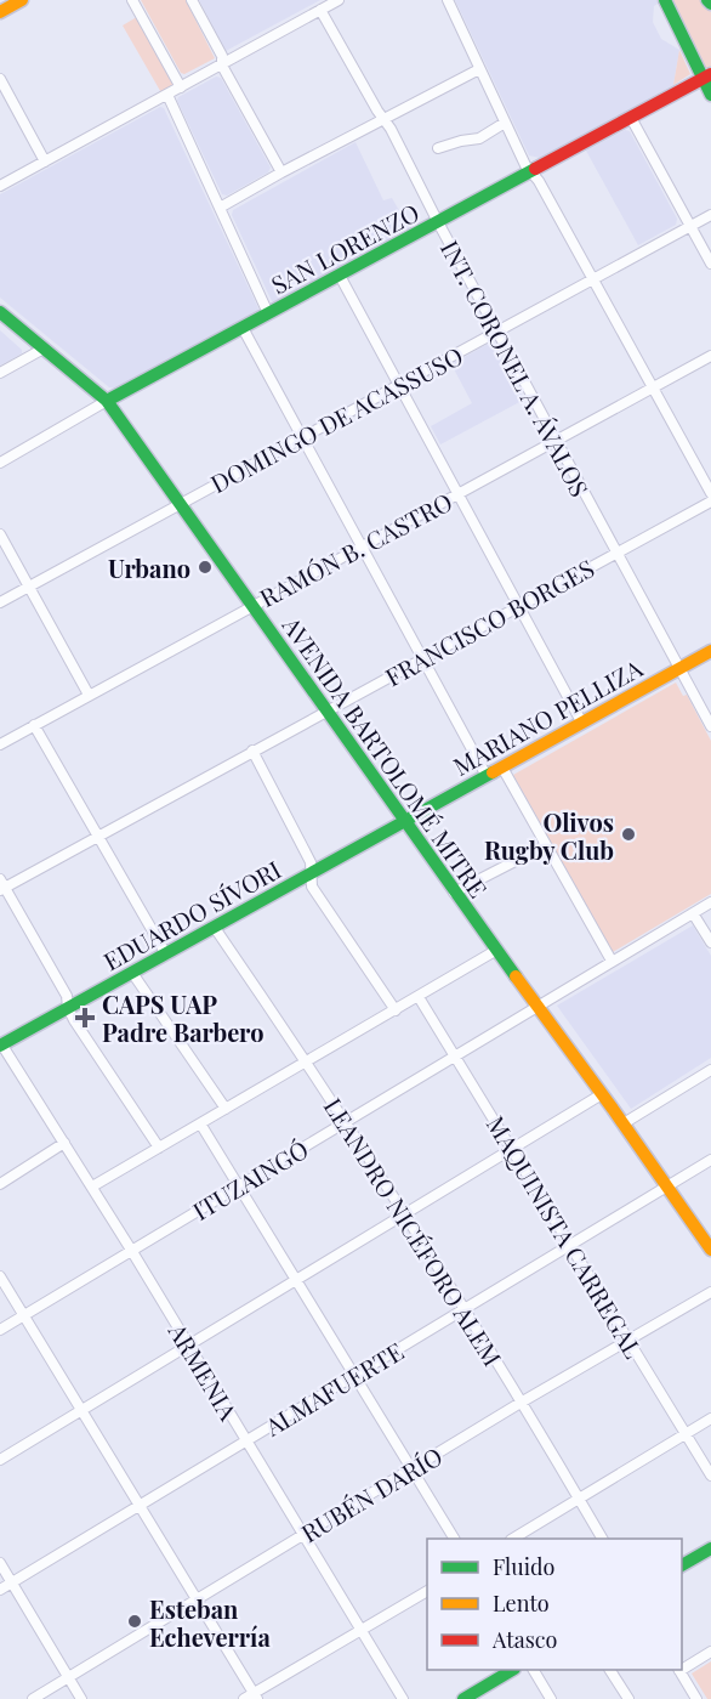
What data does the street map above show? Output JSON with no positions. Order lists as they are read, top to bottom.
{
  "streets": {
    "street": [
      "SAN LORENZO",
      "INT. CORONEL A. ÁVALOS",
      "DOMINGO DE ACASSUSO",
      "RAMÓN B. CASTRO",
      "FRANCISCO BORGES",
      "MARIANO PELLIZA",
      "AVENIDA BARTOLOMÉ MITRE",
      "EDUARDO SÍVORI",
      "ITUZAINGÓ",
      "LEANDRO NICÉFORO ALEM",
      "MAQUINISTA CARREGAL",
      "ARMENIA",
      "ALMAFUERTE",
      "RUBÉN DARÍO"
    ]
  },
  "crossings": [
    ["SAN LORENZO", "INT. CORONEL A. ÁVALOS"],
    ["SAN LORENZO", "AVENIDA BARTOLOMÉ MITRE"],
    ["INT. CORONEL A. ÁVALOS", "DOMINGO DE ACASSUSO"],
    ["INT. CORONEL A. ÁVALOS", "RAMÓN B. CASTRO"],
    ["INT. CORONEL A. ÁVALOS", "FRANCISCO BORGES"],
    ["INT. CORONEL A. ÁVALOS", "MARIANO PELLIZA"],
    ["DOMINGO DE ACASSUSO", "AVENIDA BARTOLOMÉ MITRE"],
    ["RAMÓN B. CASTRO", "AVENIDA BARTOLOMÉ MITRE"],
    ["FRANCISCO BORGES", "AVENIDA BARTOLOMÉ MITRE"],
    ["MARIANO PELLIZA", "AVENIDA BARTOLOMÉ MITRE"],
    ["MARIANO PELLIZA", "EDUARDO SÍVORI"],
    ["AVENIDA BARTOLOMÉ MITRE", "EDUARDO SÍVORI"],
    ["AVENIDA BARTOLOMÉ MITRE", "ITUZAINGÓ"],
    ["AVENIDA BARTOLOMÉ MITRE", "ALMAFUERTE"],
    ["EDUARDO SÍVORI", "LEANDRO NICÉFORO ALEM"],
    ["EDUARDO SÍVORI", "ARMENIA"],
    ["ITUZAINGÓ", "LEANDRO NICÉFORO ALEM"],
    ["ITUZAINGÓ", "MAQUINISTA CARREGAL"],
    ["ITUZAINGÓ", "ARMENIA"],
    ["LEANDRO NICÉFORO ALEM", "ALMAFUERTE"],
    ["LEANDRO NICÉFORO ALEM", "RUBÉN DARÍO"],
    ["MAQUINISTA CARREGAL", "ALMAFUERTE"],
    ["MAQUINISTA CARREGAL", "RUBÉN DARÍO"],
    ["ARMENIA", "ALMAFUERTE"],
    ["ARMENIA", "RUBÉN DARÍO"]
  ],
  "places": {
    "other": ["Urbano", "Olivos Rugby Club", "Esteban Echeverría"],
    "health": ["CAPS UAP Padre Barbero"]
  },
  "legend": ["Fluido", "Lento", "Atasco"]
}
